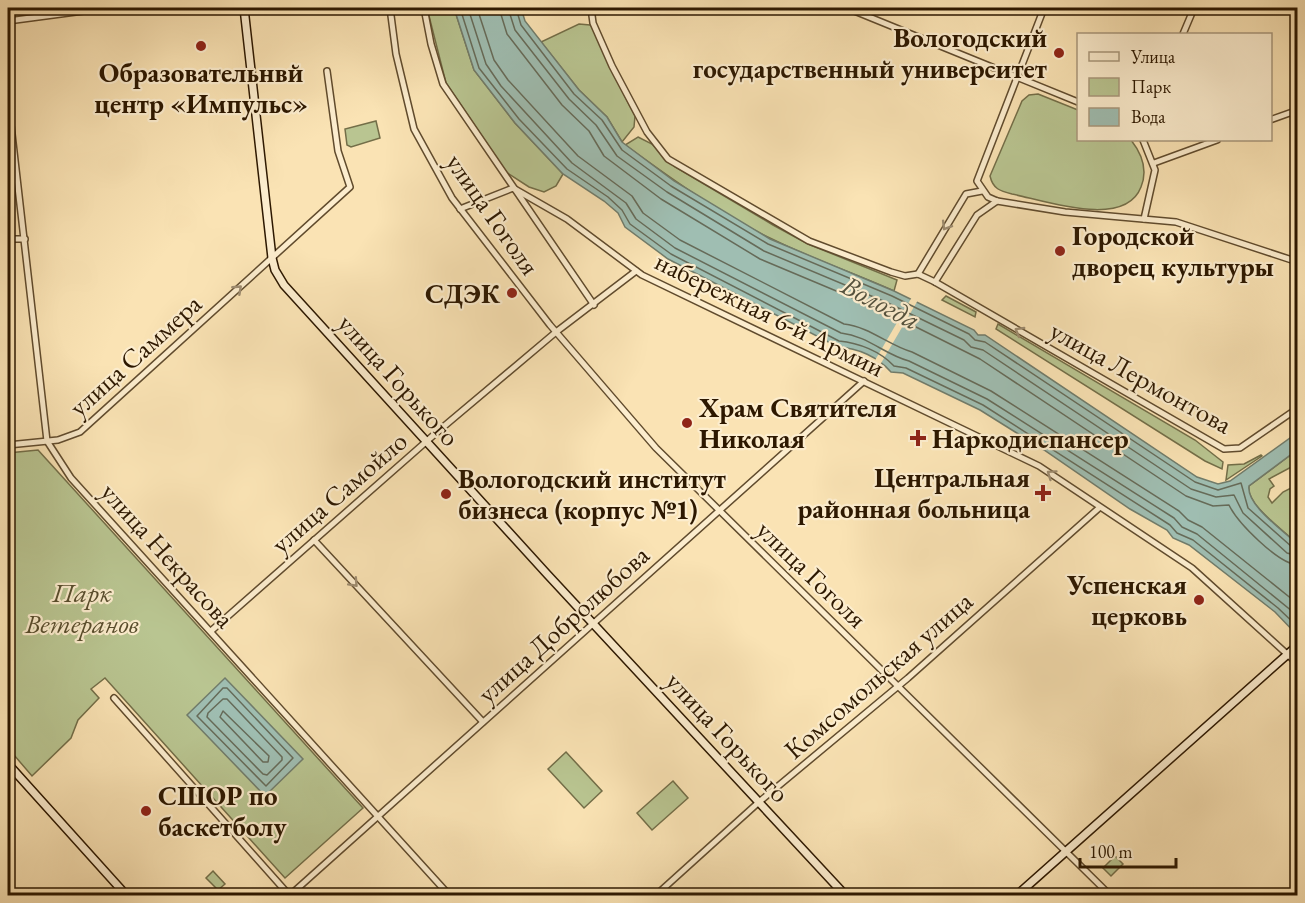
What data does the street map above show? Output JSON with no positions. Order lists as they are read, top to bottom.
{
  "streets": {
    "street": [
      "улица Гоголя",
      "набережная 6-й Армии",
      "улица Саммера",
      "улица Лермонтова",
      "улица Горького",
      "улица Самойло",
      "улица Некрасова",
      "улица Добролюбова",
      "Комсомольская улица"
    ]
  },
  "crossings": [
    ["улица Гоголя", "улица Самойло"],
    ["улица Гоголя", "улица Добролюбова"],
    ["улица Гоголя", "Комсомольская улица"],
    ["набережная 6-й Армии", "улица Самойло"],
    ["набережная 6-й Армии", "улица Добролюбова"],
    ["набережная 6-й Армии", "Комсомольская улица"],
    ["улица Саммера", "улица Горького"],
    ["улица Саммера", "улица Некрасова"],
    ["улица Горького", "улица Самойло"],
    ["улица Горького", "улица Добролюбова"],
    ["улица Горького", "Комсомольская улица"],
    ["улица Самойло", "улица Некрасова"],
    ["улица Некрасова", "улица Добролюбова"]
  ],
  "one_way": ["улица Саммера", "улица Лермонтова"],
  "water": ["Вологда"],
  "parks": ["Парк Ветеранов"],
  "places": {
    "other": [
      "Образовательнвй центр «Импульс»",
      "Вологодский государственный университет",
      "Городской дворец культуры",
      "СДЭК",
      "Храм Святителя Николая",
      "Вологодский институт бизнеса (корпус №1)",
      "Успенская церковь",
      "СШОР по баскетболу"
    ],
    "health": ["Наркодиспансер", "Центральная районная больница"]
  },
  "legend": ["Улица", "Парк", "Вода"],
  "scale_bar": "100 m"
}
